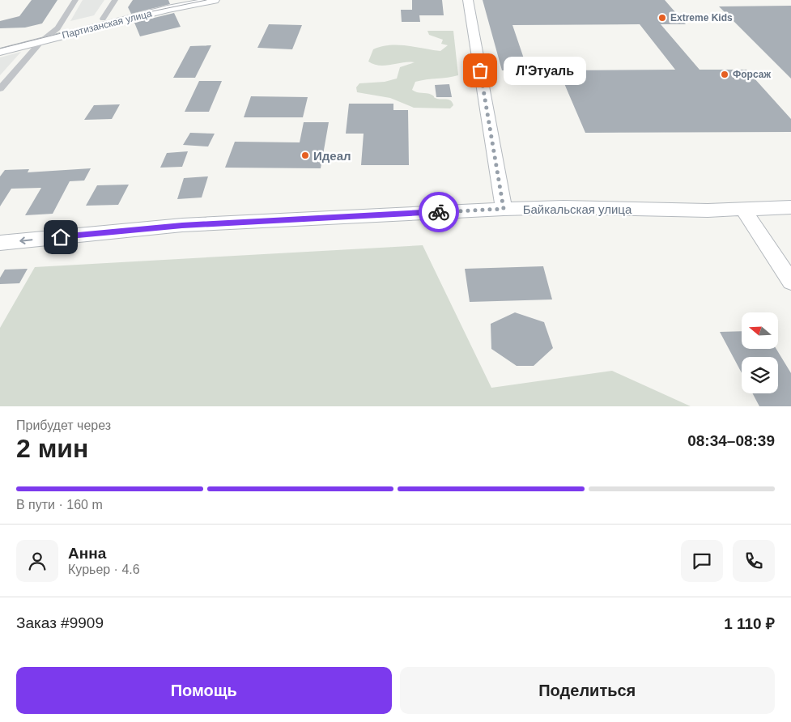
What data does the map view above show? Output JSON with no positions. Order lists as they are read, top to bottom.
{
  "streets": {
    "street": ["Партизанская улица", "Байкальская улица"]
  },
  "one_way": ["Байкальская улица"],
  "places": [
    "Extreme Kids",
    "Л'Этуаль",
    "Форсаж",
    "Идеал"
  ],
  "north": "left",
  "page": {
    "bubble": "Л'Этуаль",
    "heading": ["2 мин", "Прибудет через", "08:34–08:39"],
    "panel": [
      "Анна",
      "Курьер · 4.6",
      "Заказ #9909",
      "1 110 ₽"
    ],
    "bar": "В пути · 160 m",
    "buttons": ["Помощь", "Поделиться"]
  }
}
